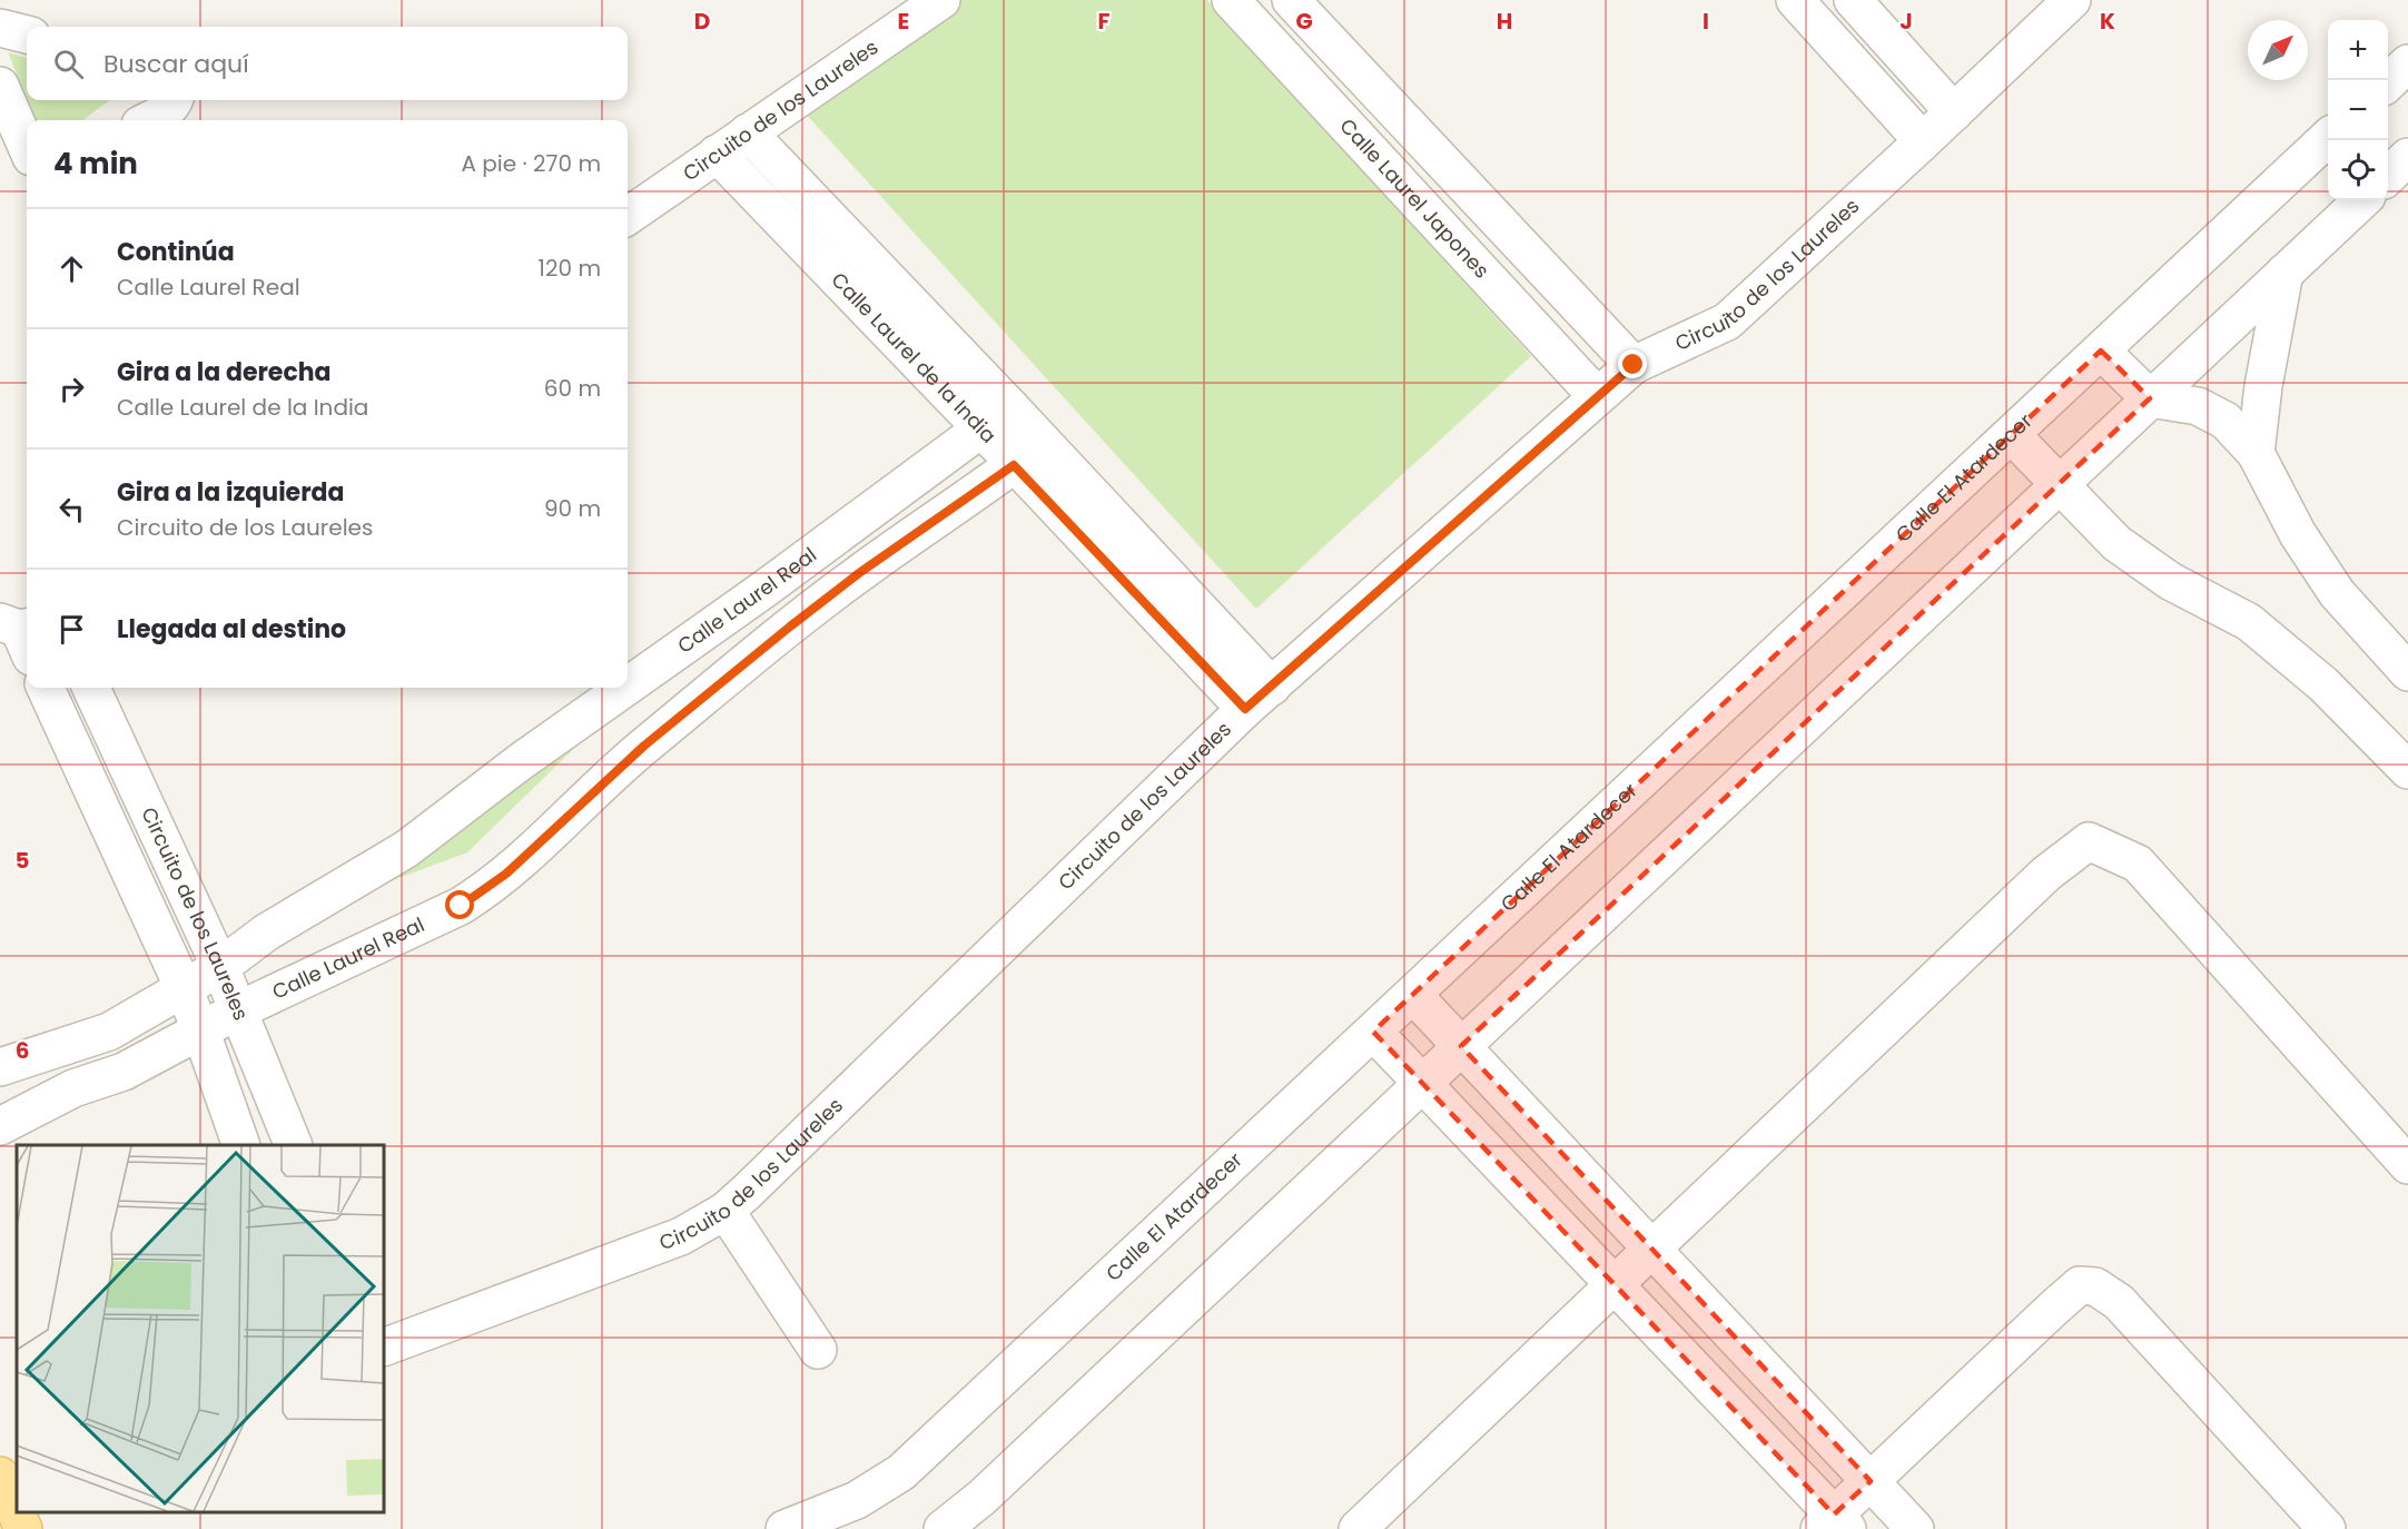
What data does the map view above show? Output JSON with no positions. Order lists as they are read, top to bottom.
{
  "streets": {
    "street": [
      "Circuito de los Laureles",
      "Calle Laurel Japones",
      "Calle Laurel de la India",
      "Calle El Atardecer",
      "Calle Laurel Real"
    ]
  },
  "crossings": [
    ["Circuito de los Laureles", "Calle Laurel Japones"],
    ["Circuito de los Laureles", "Calle Laurel de la India"],
    ["Circuito de los Laureles", "Calle Laurel Real"],
    ["Calle Laurel de la India", "Calle Laurel Real"]
  ],
  "north": "top right",
  "page": {
    "map_buttons": ["+", "−"],
    "search": "Buscar aquí",
    "heading": ["4 min", "A pie · 270 m"],
    "list": [
      ["Continúa", "Calle Laurel Real", "120 m"],
      ["Gira a la derecha", "Calle Laurel de la India", "60 m"],
      ["Gira a la izquierda", "Circuito de los Laureles", "90 m"],
      "Llegada al destino"
    ]
  },
  "grid": {
    "columns": [
      "D",
      "E",
      "F",
      "G",
      "H",
      "I",
      "J",
      "K"
    ],
    "rows": ["5", "6"]
  }
}
